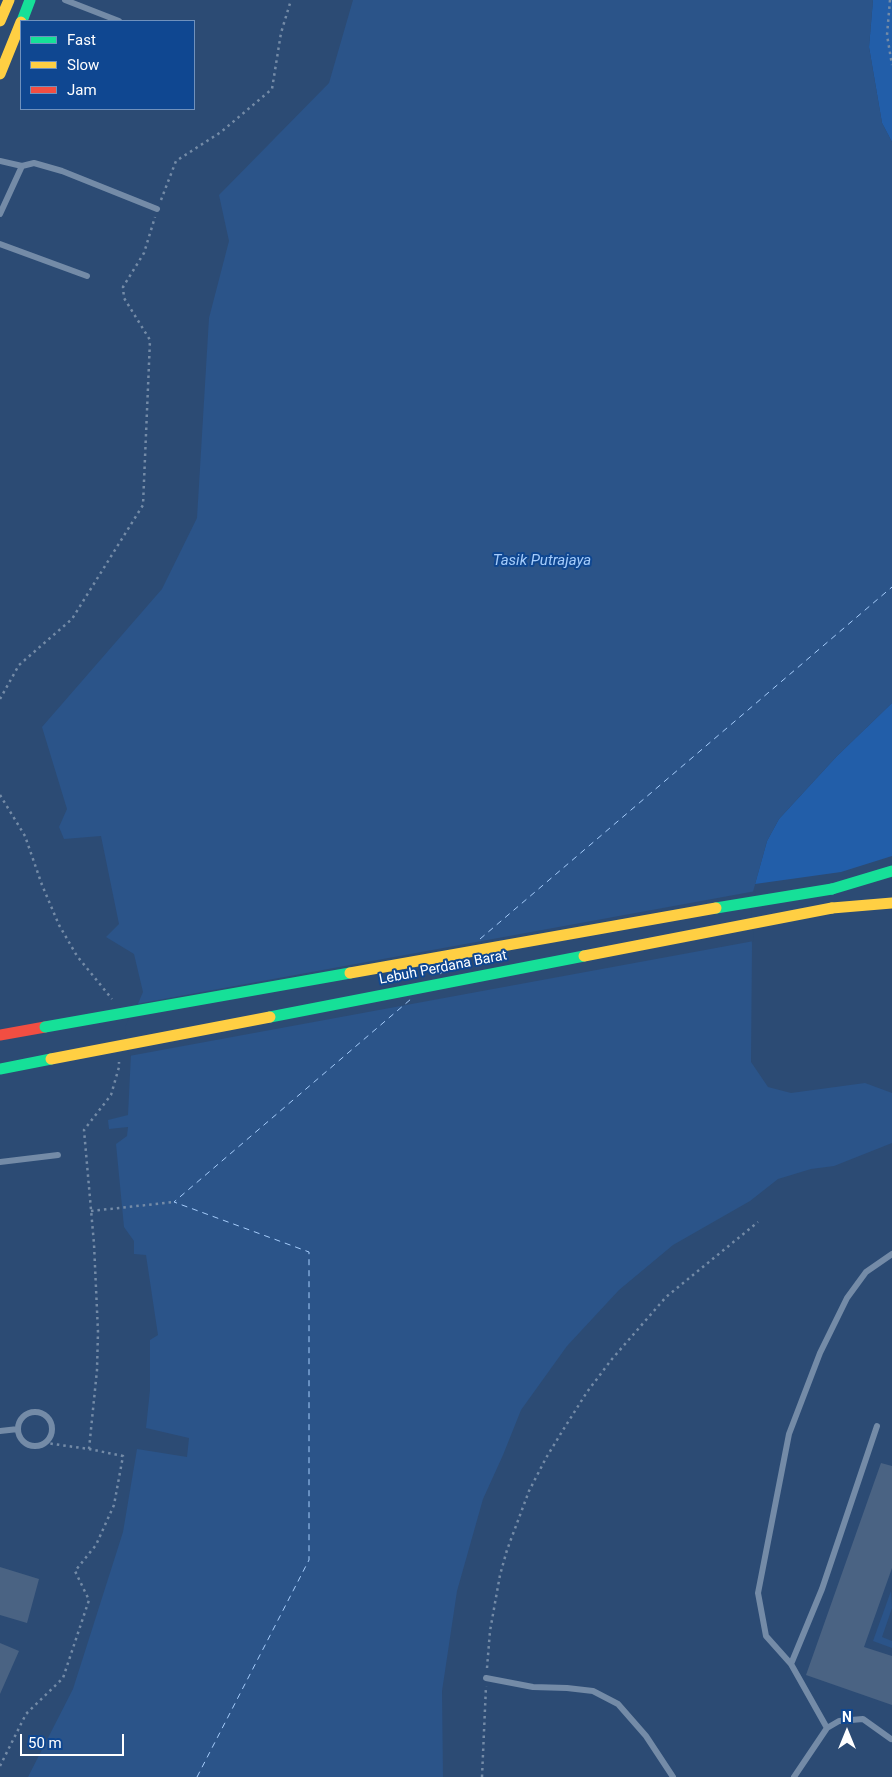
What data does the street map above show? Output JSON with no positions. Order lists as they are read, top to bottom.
{
  "streets": {
    "main road": ["Lebuh Perdana Barat"]
  },
  "water": ["Tasik Putrajaya"],
  "legend": ["Fast", "Slow", "Jam"],
  "scale_bar": "50 m",
  "north": "top"
}
